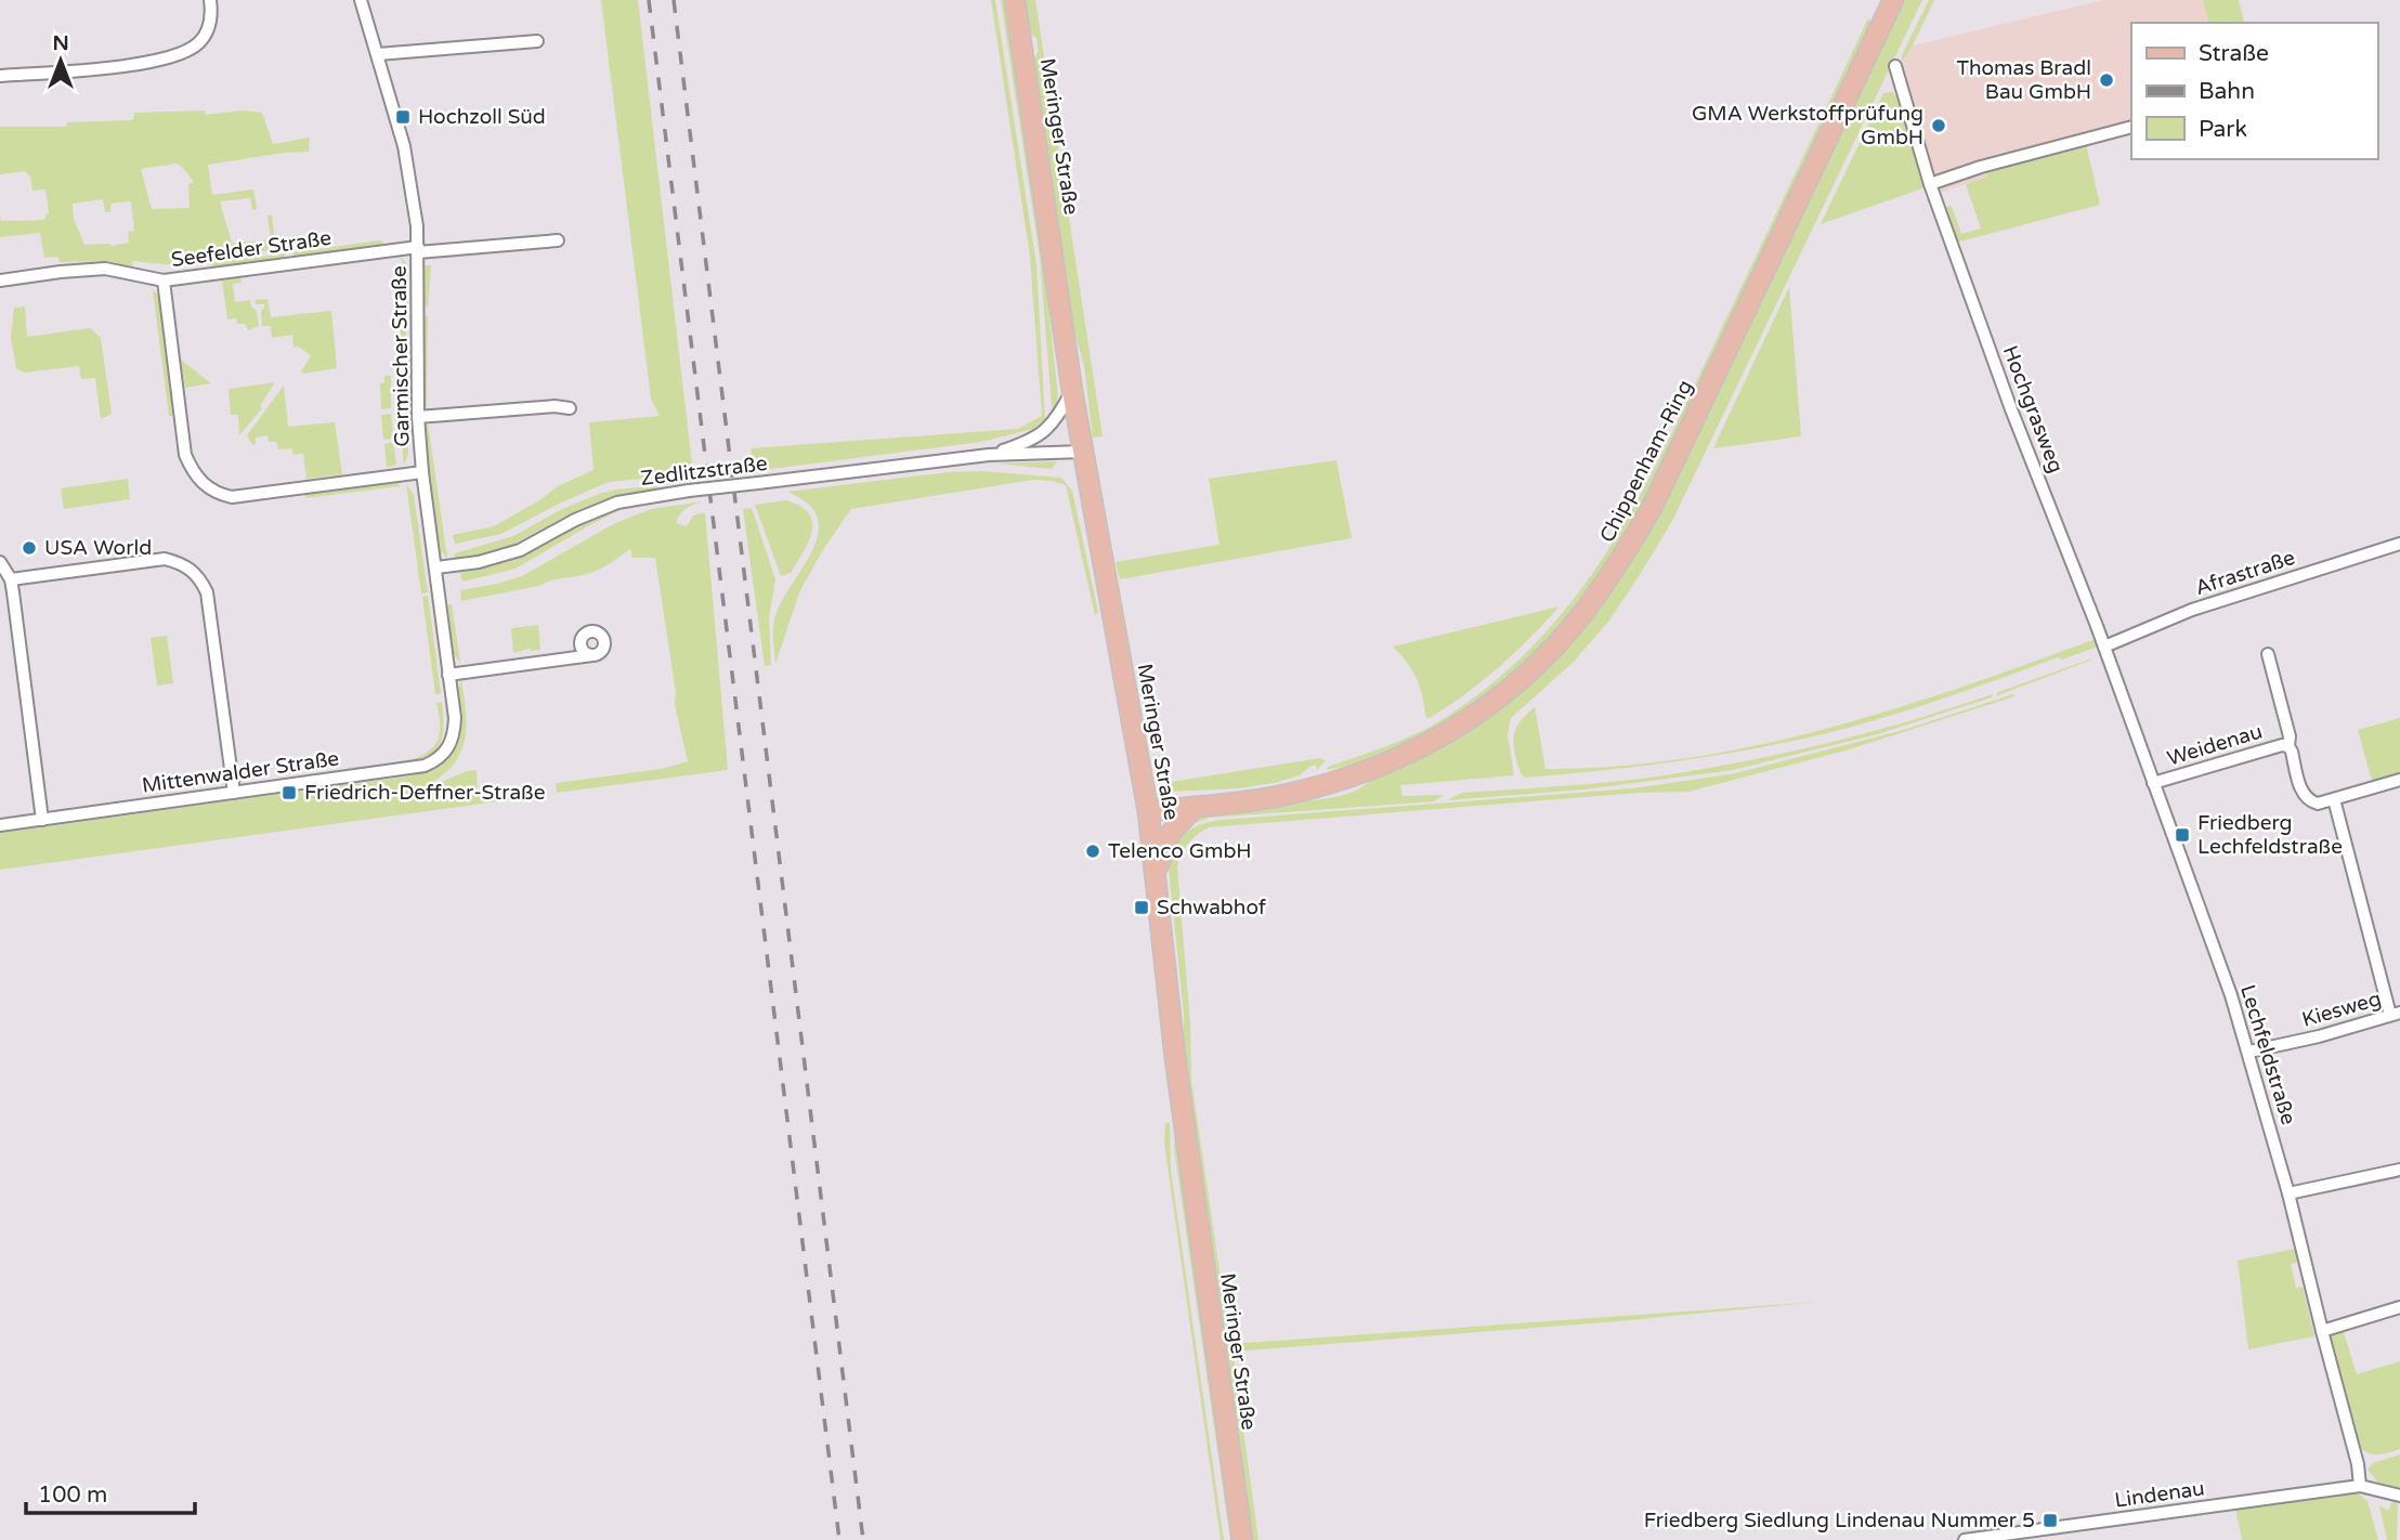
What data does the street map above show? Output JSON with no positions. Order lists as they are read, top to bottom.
{
  "streets": {
    "main road": ["Meringer Straße", "Chippenham-Ring"],
    "street": [
      "Seefelder Straße",
      "Garmischer Straße",
      "Hochgrasweg",
      "Zedlitzstraße",
      "Afrastraße",
      "Weidenau",
      "Mittenwalder Straße",
      "Kiesweg",
      "Lechfeldstraße",
      "Lindenau"
    ]
  },
  "crossings": [
    ["Meringer Straße", "Chippenham-Ring"],
    ["Meringer Straße", "Zedlitzstraße"],
    ["Seefelder Straße", "Garmischer Straße"],
    ["Garmischer Straße", "Zedlitzstraße"],
    ["Garmischer Straße", "Mittenwalder Straße"],
    ["Hochgrasweg", "Afrastraße"],
    ["Hochgrasweg", "Lechfeldstraße"],
    ["Afrastraße", "Lechfeldstraße"],
    ["Weidenau", "Lechfeldstraße"],
    ["Kiesweg", "Lechfeldstraße"],
    ["Lechfeldstraße", "Lindenau"]
  ],
  "places": {
    "other": [
      "Thomas Bradl Bau GmbH",
      "GMA Werkstoffprüfung GmbH",
      "USA World",
      "Telenco GmbH"
    ],
    "transit": [
      "Hochzoll Süd",
      "Friedrich-Deffner-Straße",
      "Friedberg Lechfeldstraße",
      "Schwabhof",
      "Friedberg Siedlung Lindenau Nummer 5"
    ]
  },
  "legend": ["Straße", "Bahn", "Park"],
  "scale_bar": "100 m",
  "north": "top"
}
